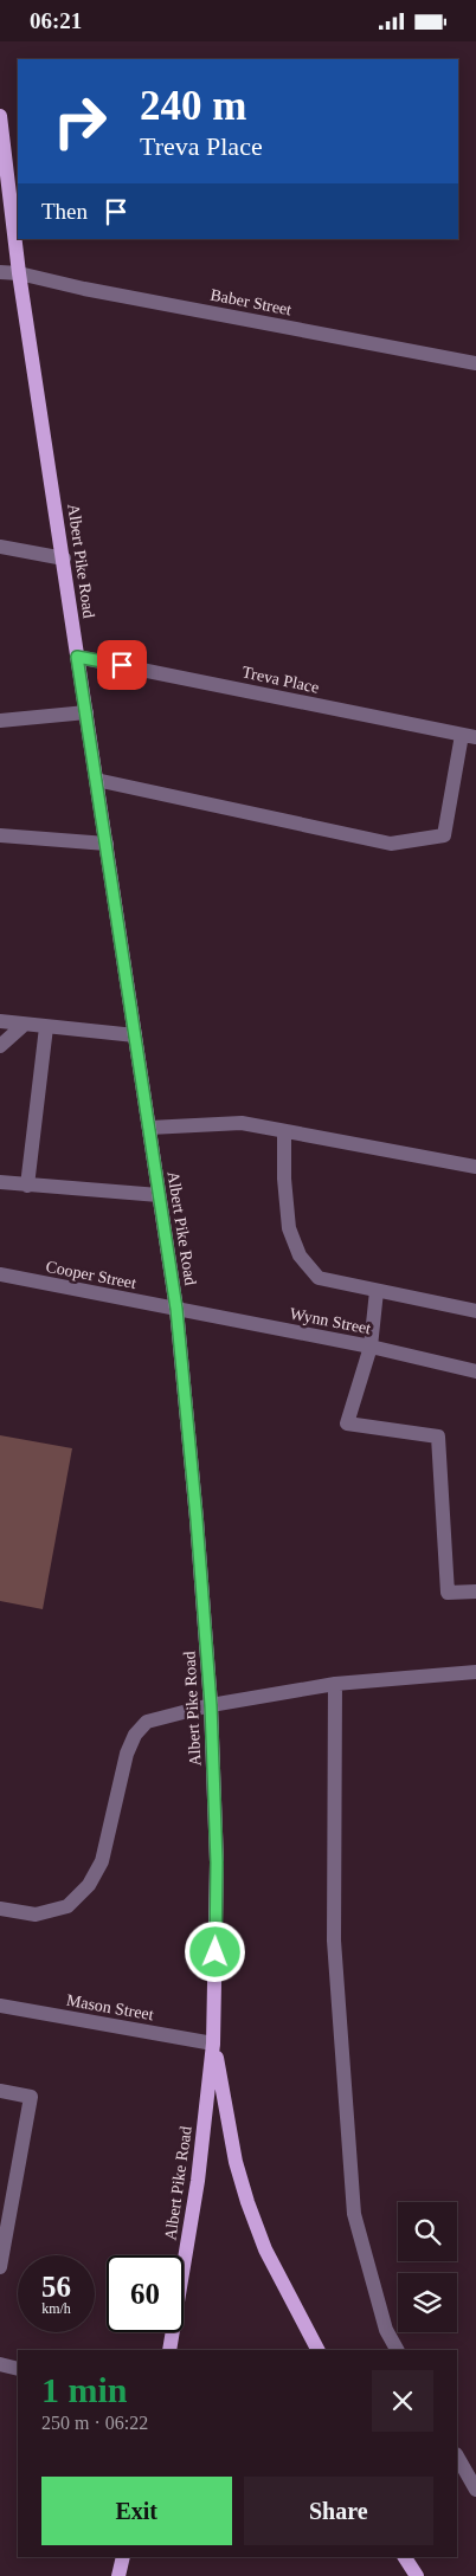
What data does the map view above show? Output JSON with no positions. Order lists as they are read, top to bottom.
{
  "streets": {
    "main road": ["Albert Pike Road"],
    "street": [
      "Baber Street",
      "Treva Place",
      "Cooper Street",
      "Wynn Street",
      "Mason Street"
    ]
  },
  "crossings": [
    ["Baber Street", "Albert Pike Road"],
    ["Albert Pike Road", "Treva Place"],
    ["Albert Pike Road", "Cooper Street"],
    ["Albert Pike Road", "Wynn Street"],
    ["Albert Pike Road", "Mason Street"],
    ["Cooper Street", "Wynn Street"]
  ],
  "page": {
    "status": "06:21",
    "turn": ["240 m", "Treva Place"],
    "then": "Then",
    "speed": "56 km/h",
    "limit": "60",
    "heading": ["1 min", "250 m · 06:22"],
    "buttons": ["Exit", "Share"]
  }
}
